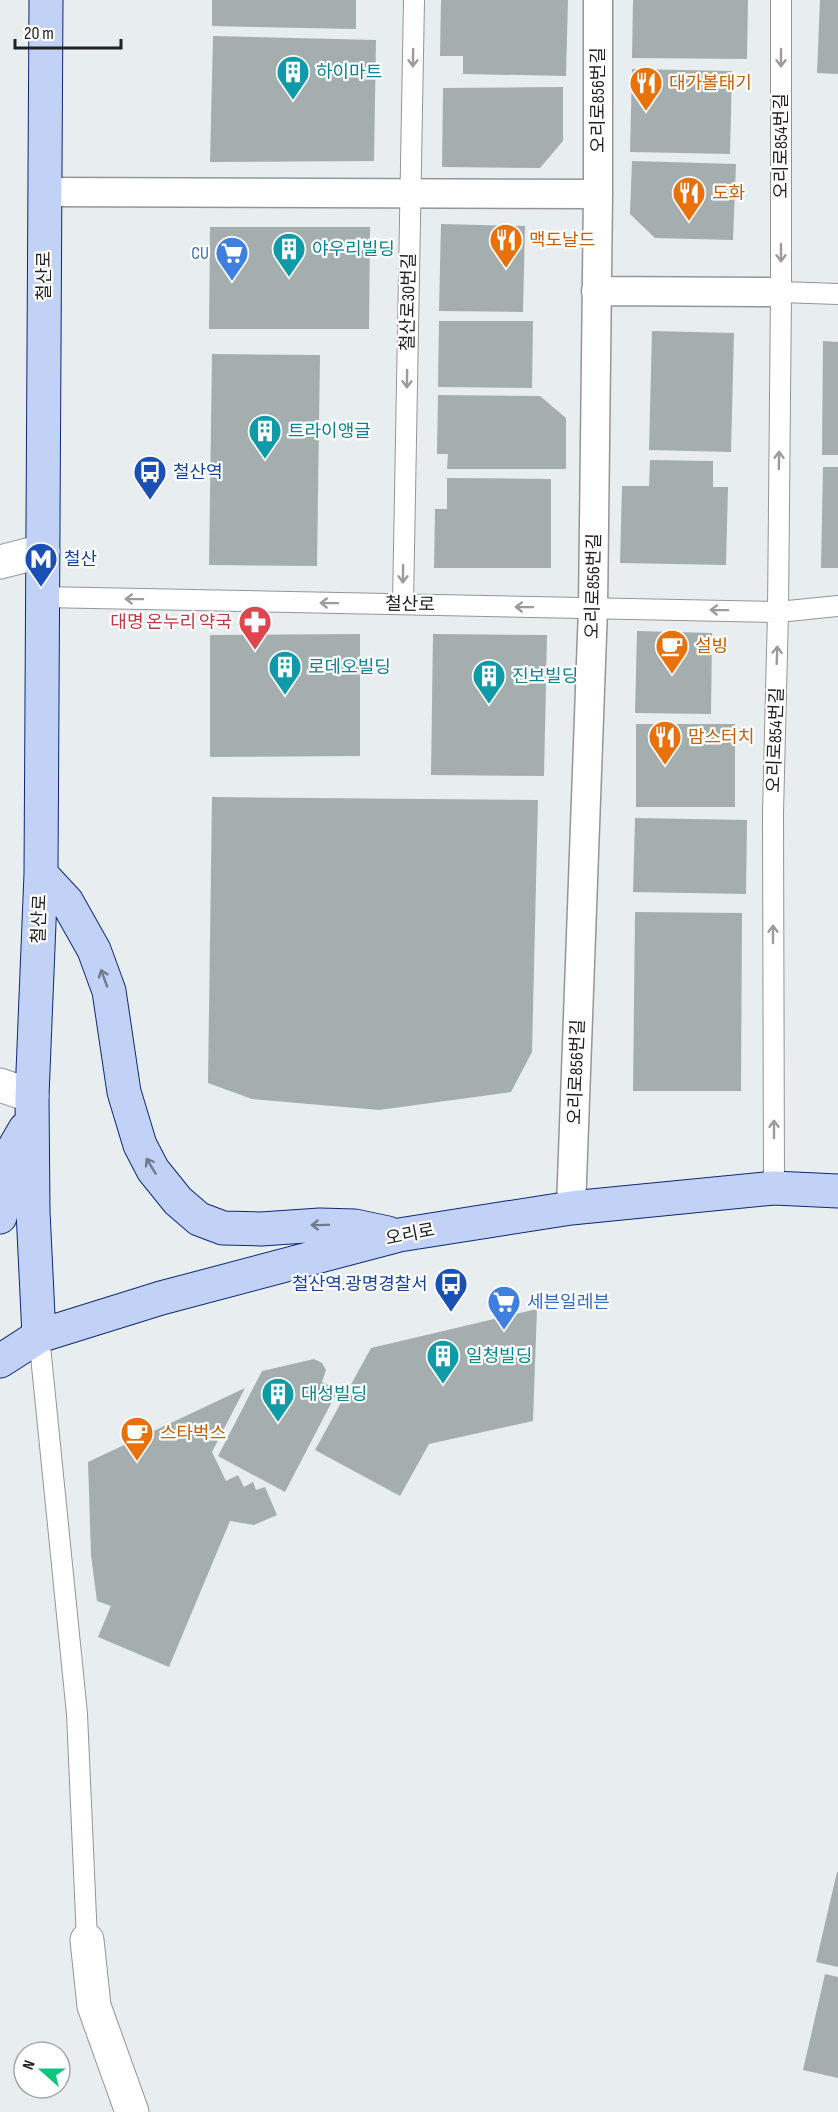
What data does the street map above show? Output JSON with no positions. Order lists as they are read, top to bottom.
{
  "streets": {
    "main road": ["철산로", "오리로"],
    "street": ["오리로856번길"],
    "lane": ["오리로854번길", "철산로30번길"]
  },
  "crossings": [
    ["오리로856번길", "철산로"],
    ["오리로856번길", "오리로"],
    ["오리로854번길", "철산로"],
    ["오리로854번길", "오리로"],
    ["철산로", "철산로30번길"],
    ["철산로", "오리로"]
  ],
  "one_way": ["철산로30번길"],
  "places": {
    "building": [
      "하이마트",
      "야우리빌딩",
      "트라이앵글",
      "로데오빌딩",
      "진보빌딩",
      "일청빌딩",
      "대성빌딩"
    ],
    "restaurant": [
      "대가볼태기",
      "도화",
      "맥도날드",
      "맘스터치"
    ],
    "supermarket": ["CU", "세븐일레븐"],
    "bus stop": ["철산역", "철산역.광명경찰서"],
    "metro station": ["철산"],
    "pharmacy": ["대명 온누리 약국"],
    "cafe": ["설빙", "스타벅스"]
  },
  "scale_bar": "20 m",
  "north": "left"
}
